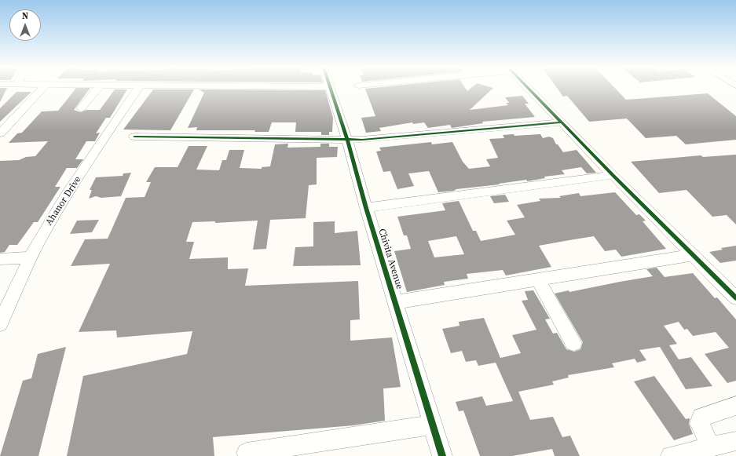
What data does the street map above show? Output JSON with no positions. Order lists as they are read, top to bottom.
{
  "streets": {
    "street": ["Ahanor Drive", "Chivita Avenue"]
  },
  "north": "top"
}
